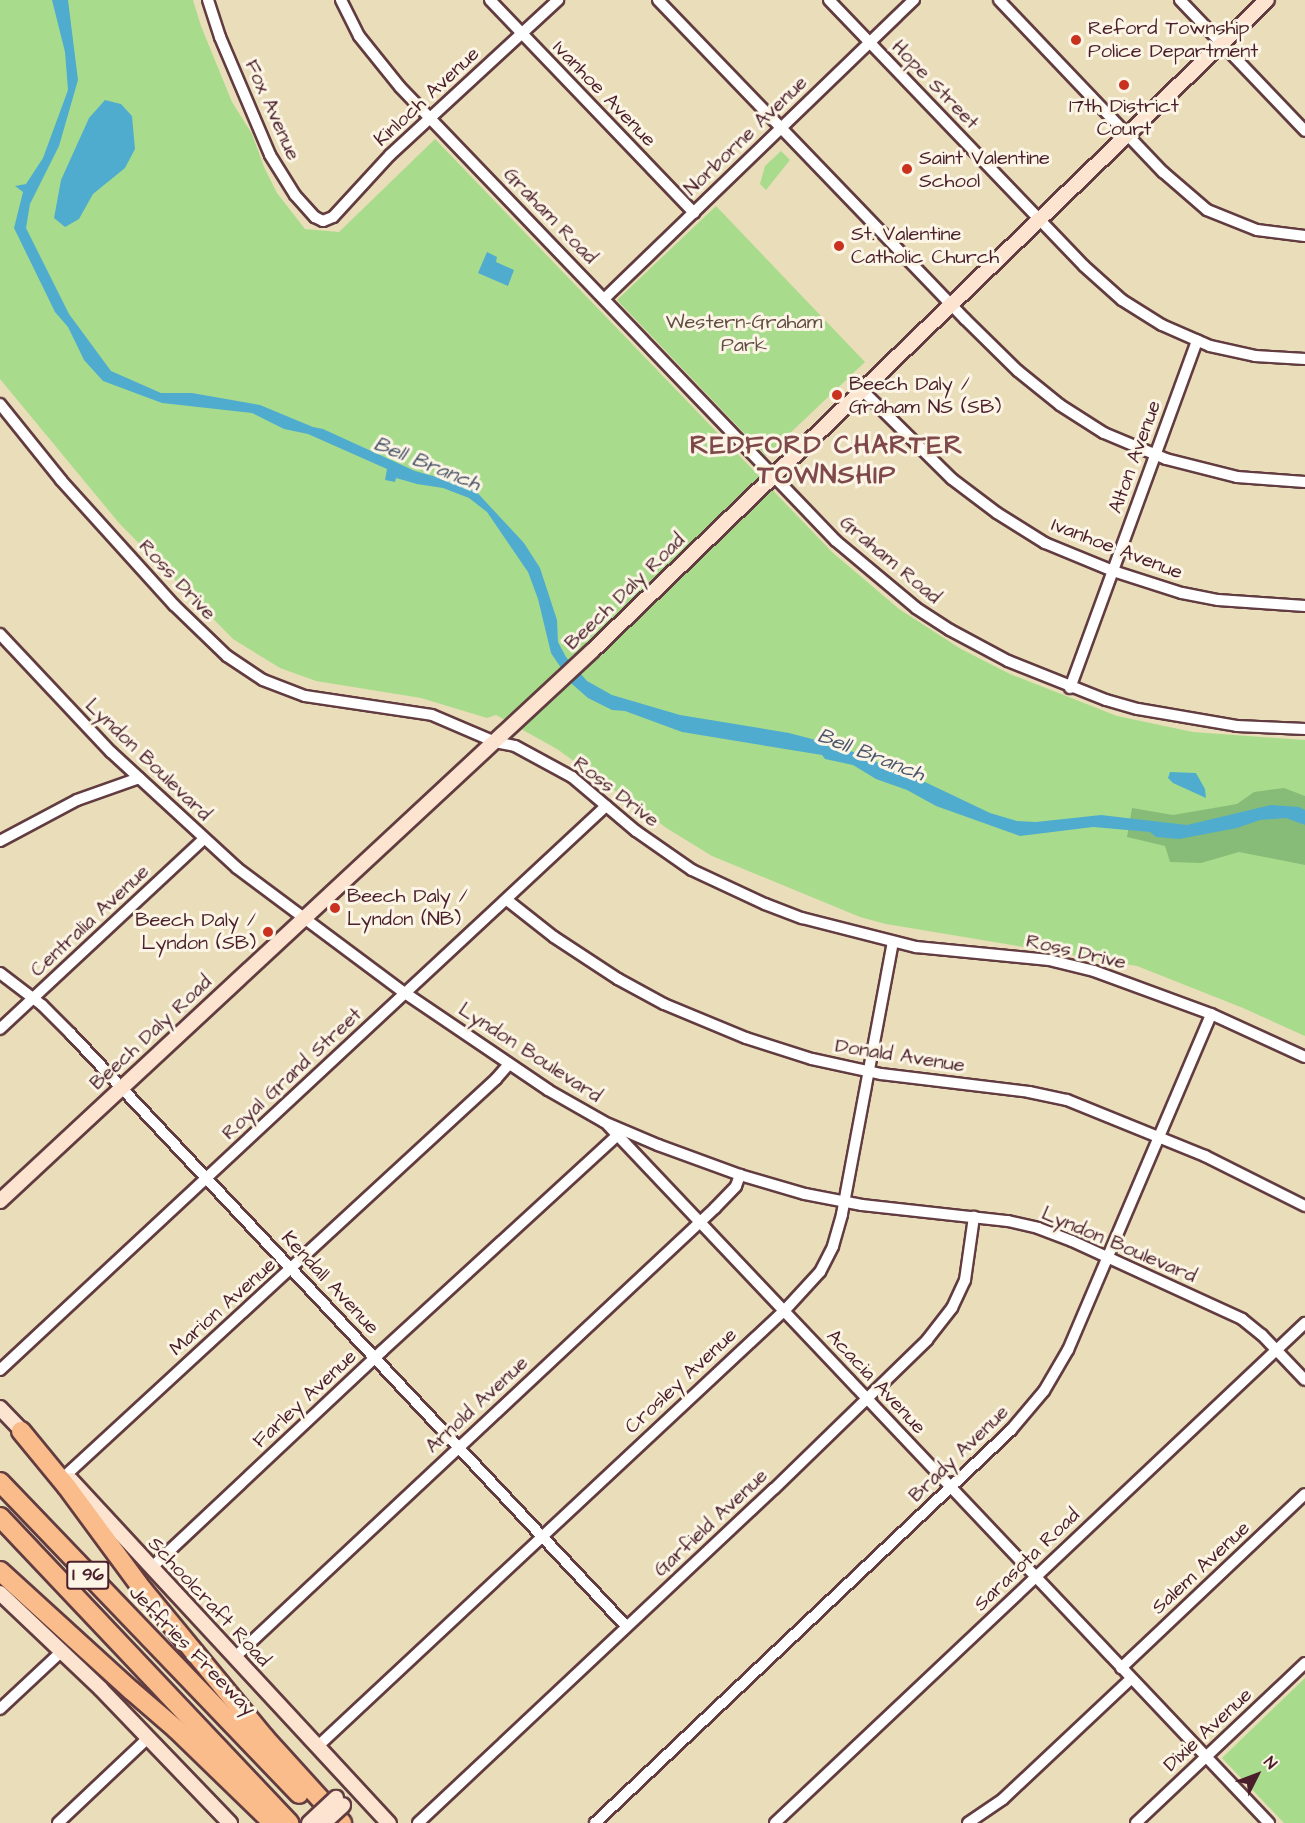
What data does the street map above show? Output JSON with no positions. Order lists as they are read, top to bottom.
{
  "streets": {
    "highway": ["I 96", "Jeffries Freeway"],
    "main road": ["Beech Daly Road", "Schoolcraft Road"],
    "street": [
      "Hope Street",
      "Ivanhoe Avenue",
      "Kinloch Avenue",
      "Fox Avenue",
      "Norborne Avenue",
      "Graham Road",
      "Alton Avenue",
      "Ross Drive",
      "Lyndon Boulevard",
      "Centralia Avenue",
      "Donald Avenue",
      "Royal Grand Street",
      "Kendall Avenue",
      "Marion Avenue",
      "Crosley Avenue",
      "Acacia Avenue",
      "Farley Avenue",
      "Arnold Avenue",
      "Brady Avenue",
      "Garfield Avenue",
      "Sarasota Road",
      "Salem Avenue",
      "Dixie Avenue"
    ]
  },
  "crossings": [
    ["Hope Street", "Norborne Avenue"],
    ["Hope Street", "Alton Avenue"],
    ["Hope Street", "Beech Daly Road"],
    ["Ivanhoe Avenue", "Kinloch Avenue"],
    ["Ivanhoe Avenue", "Norborne Avenue"],
    ["Ivanhoe Avenue", "Alton Avenue"],
    ["Ivanhoe Avenue", "Beech Daly Road"],
    ["Kinloch Avenue", "Fox Avenue"],
    ["Kinloch Avenue", "Graham Road"],
    ["Norborne Avenue", "Graham Road"],
    ["Graham Road", "Alton Avenue"],
    ["Graham Road", "Beech Daly Road"],
    ["Ross Drive", "Beech Daly Road"],
    ["Ross Drive", "Royal Grand Street"],
    ["Ross Drive", "Crosley Avenue"],
    ["Ross Drive", "Brady Avenue"],
    ["Beech Daly Road", "Lyndon Boulevard"],
    ["Beech Daly Road", "Kendall Avenue"],
    ["Lyndon Boulevard", "Centralia Avenue"],
    ["Lyndon Boulevard", "Royal Grand Street"],
    ["Lyndon Boulevard", "Marion Avenue"],
    ["Lyndon Boulevard", "Crosley Avenue"],
    ["Lyndon Boulevard", "Acacia Avenue"],
    ["Lyndon Boulevard", "Arnold Avenue"],
    ["Lyndon Boulevard", "Brady Avenue"],
    ["Lyndon Boulevard", "Garfield Avenue"],
    ["Lyndon Boulevard", "Sarasota Road"],
    ["Centralia Avenue", "Kendall Avenue"],
    ["Donald Avenue", "Royal Grand Street"],
    ["Donald Avenue", "Crosley Avenue"],
    ["Donald Avenue", "Brady Avenue"],
    ["Royal Grand Street", "Kendall Avenue"],
    ["Kendall Avenue", "Marion Avenue"],
    ["Kendall Avenue", "Crosley Avenue"],
    ["Kendall Avenue", "Farley Avenue"],
    ["Kendall Avenue", "Arnold Avenue"],
    ["Kendall Avenue", "Garfield Avenue"],
    ["Marion Avenue", "Schoolcraft Road"],
    ["Crosley Avenue", "Acacia Avenue"],
    ["Crosley Avenue", "Schoolcraft Road"],
    ["Acacia Avenue", "Farley Avenue"],
    ["Acacia Avenue", "Arnold Avenue"],
    ["Acacia Avenue", "Brady Avenue"],
    ["Acacia Avenue", "Garfield Avenue"],
    ["Acacia Avenue", "Sarasota Road"],
    ["Acacia Avenue", "Salem Avenue"],
    ["Farley Avenue", "Schoolcraft Road"],
    ["Arnold Avenue", "Schoolcraft Road"]
  ],
  "districts": ["REDFORD CHARTER TOWNSHIP"],
  "water": ["Bell Branch"],
  "parks": ["Western-Graham Park"],
  "places": [
    "Reford Township Police Department",
    "17th District Court",
    "Saint Valentine School",
    "St. Valentine Catholic Church",
    "Beech Daly / Graham NS (SB)",
    "Beech Daly / Lyndon (NB)",
    "Beech Daly / Lyndon (SB)"
  ],
  "north": "top right"
}
